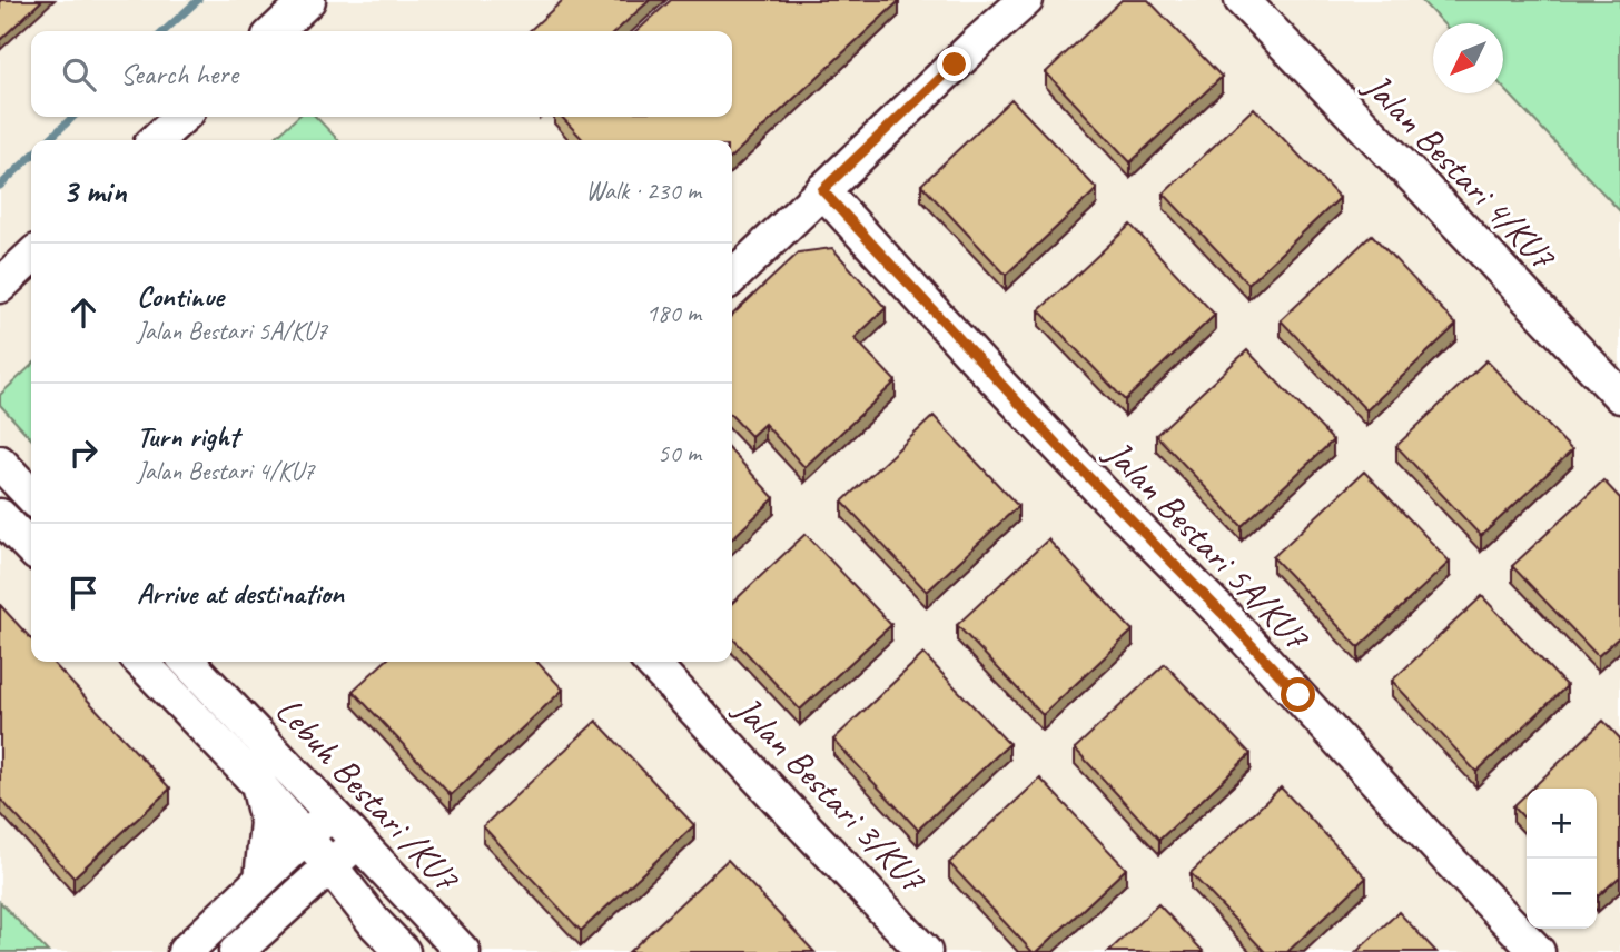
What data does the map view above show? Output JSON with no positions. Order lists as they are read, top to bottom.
{
  "streets": {
    "street": [
      "Jalan Bestari 4/KU7",
      "Jalan Bestari 5A/KU7",
      "Lebuh Bestari /KU7",
      "Jalan Bestari 3/KU7"
    ]
  },
  "north": "bottom left",
  "page": {
    "search": "Search here",
    "heading": ["3 min", "Walk · 230 m"],
    "list": [
      ["Continue", "Jalan Bestari 5A/KU7", "180 m"],
      ["Turn right", "Jalan Bestari 4/KU7", "50 m"],
      "Arrive at destination"
    ],
    "map_buttons": ["+", "−"]
  }
}
